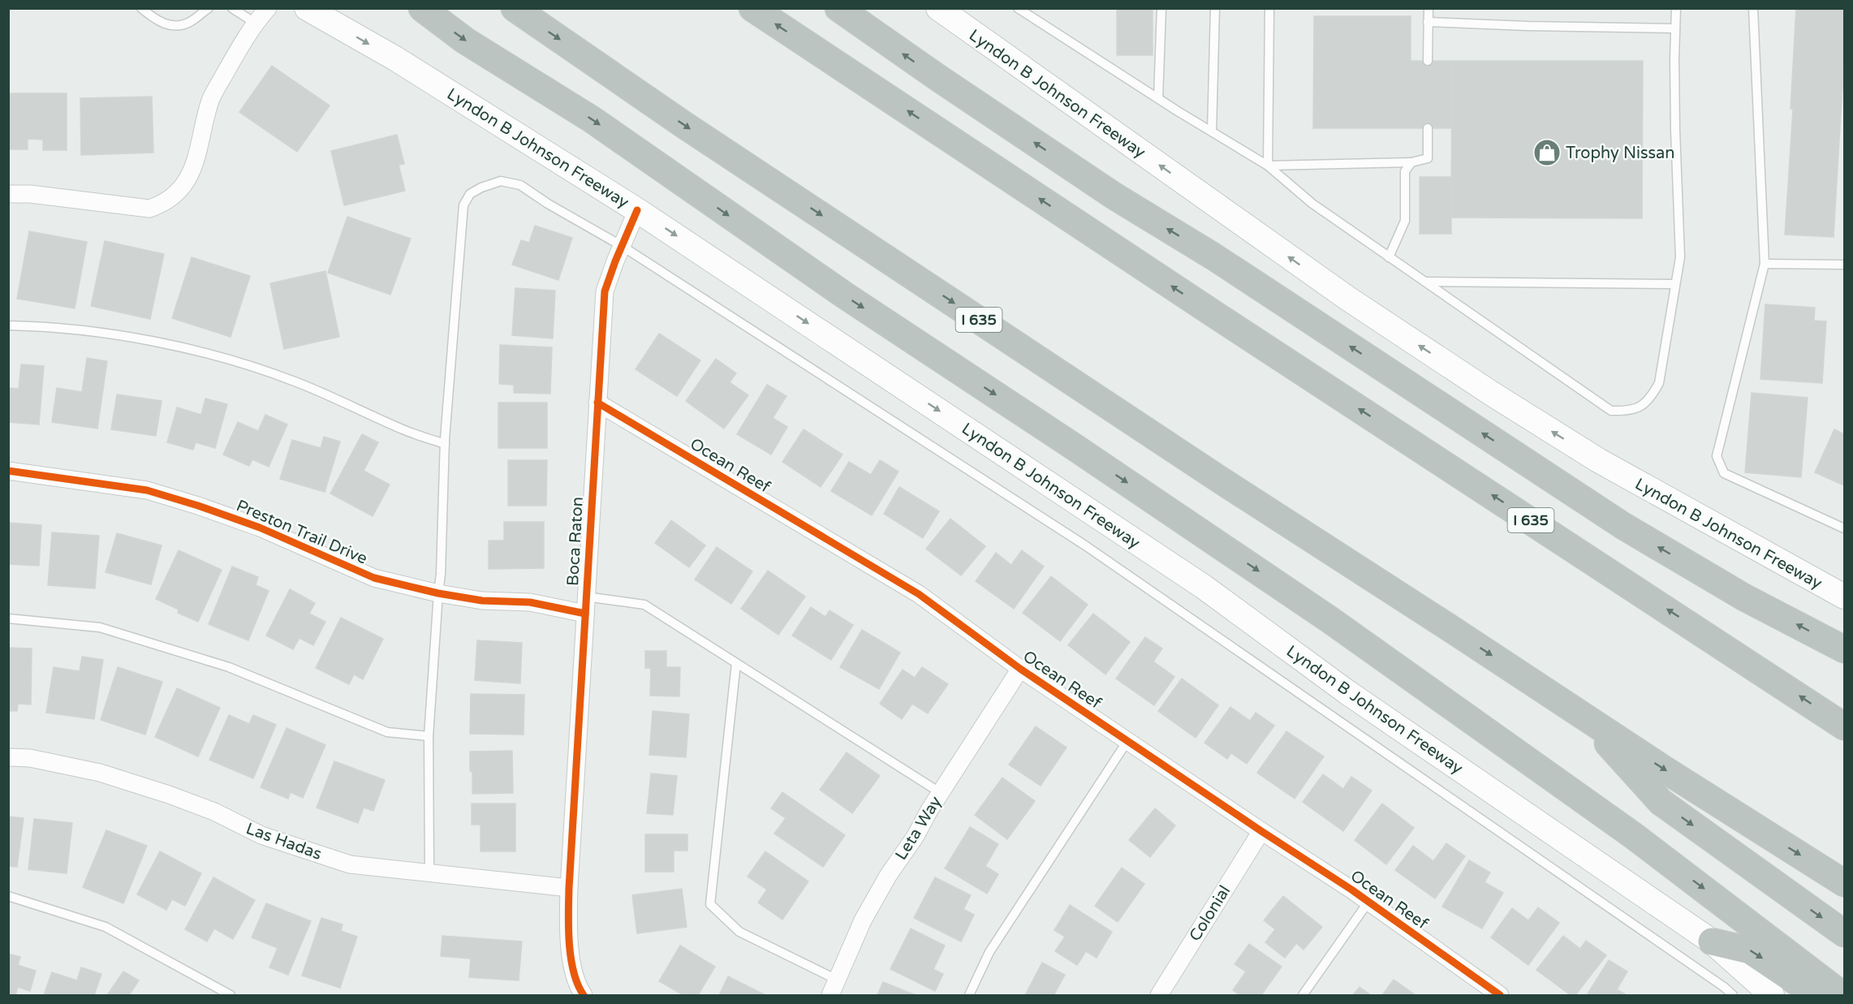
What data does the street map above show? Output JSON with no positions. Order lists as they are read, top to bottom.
{
  "streets": {
    "highway": ["I 635"],
    "main road": ["Lyndon B Johnson Freeway"],
    "street": [
      "Ocean Reef",
      "Preston Trail Drive",
      "Boca Raton",
      "Leta Way",
      "Las Hadas",
      "Colonial"
    ]
  },
  "crossings": [
    ["Lyndon B Johnson Freeway", "Boca Raton"],
    ["Ocean Reef", "Boca Raton"],
    ["Ocean Reef", "Leta Way"],
    ["Ocean Reef", "Colonial"],
    ["Preston Trail Drive", "Boca Raton"],
    ["Boca Raton", "Las Hadas"]
  ],
  "places": {
    "shop": ["Trophy Nissan"]
  }
}
